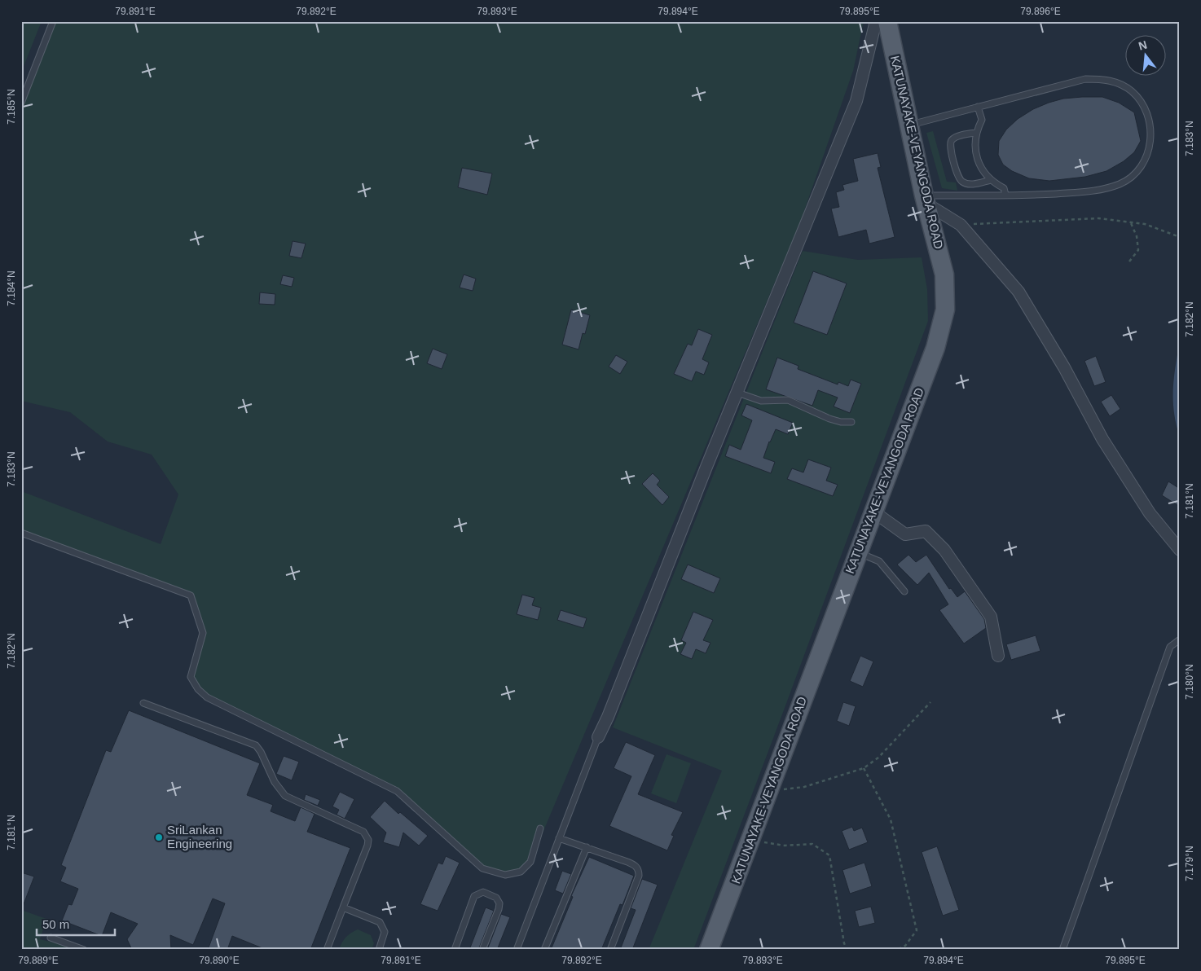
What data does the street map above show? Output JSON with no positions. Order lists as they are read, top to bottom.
{
  "streets": {
    "main road": ["KATUNAYAKE-VEYANGODA ROAD"]
  },
  "places": ["SriLankan Engineering"],
  "scale_bar": "50 m",
  "north": "top",
  "coordinates": [
    "79.891°E",
    "79.892°E",
    "79.893°E",
    "79.894°E",
    "79.895°E",
    "79.896°E",
    "7.185°N",
    "7.183°N",
    "7.184°N",
    "7.182°N",
    "7.181°N",
    "7.180°N",
    "7.179°N",
    "79.889°E",
    "79.890°E"
  ]
}
